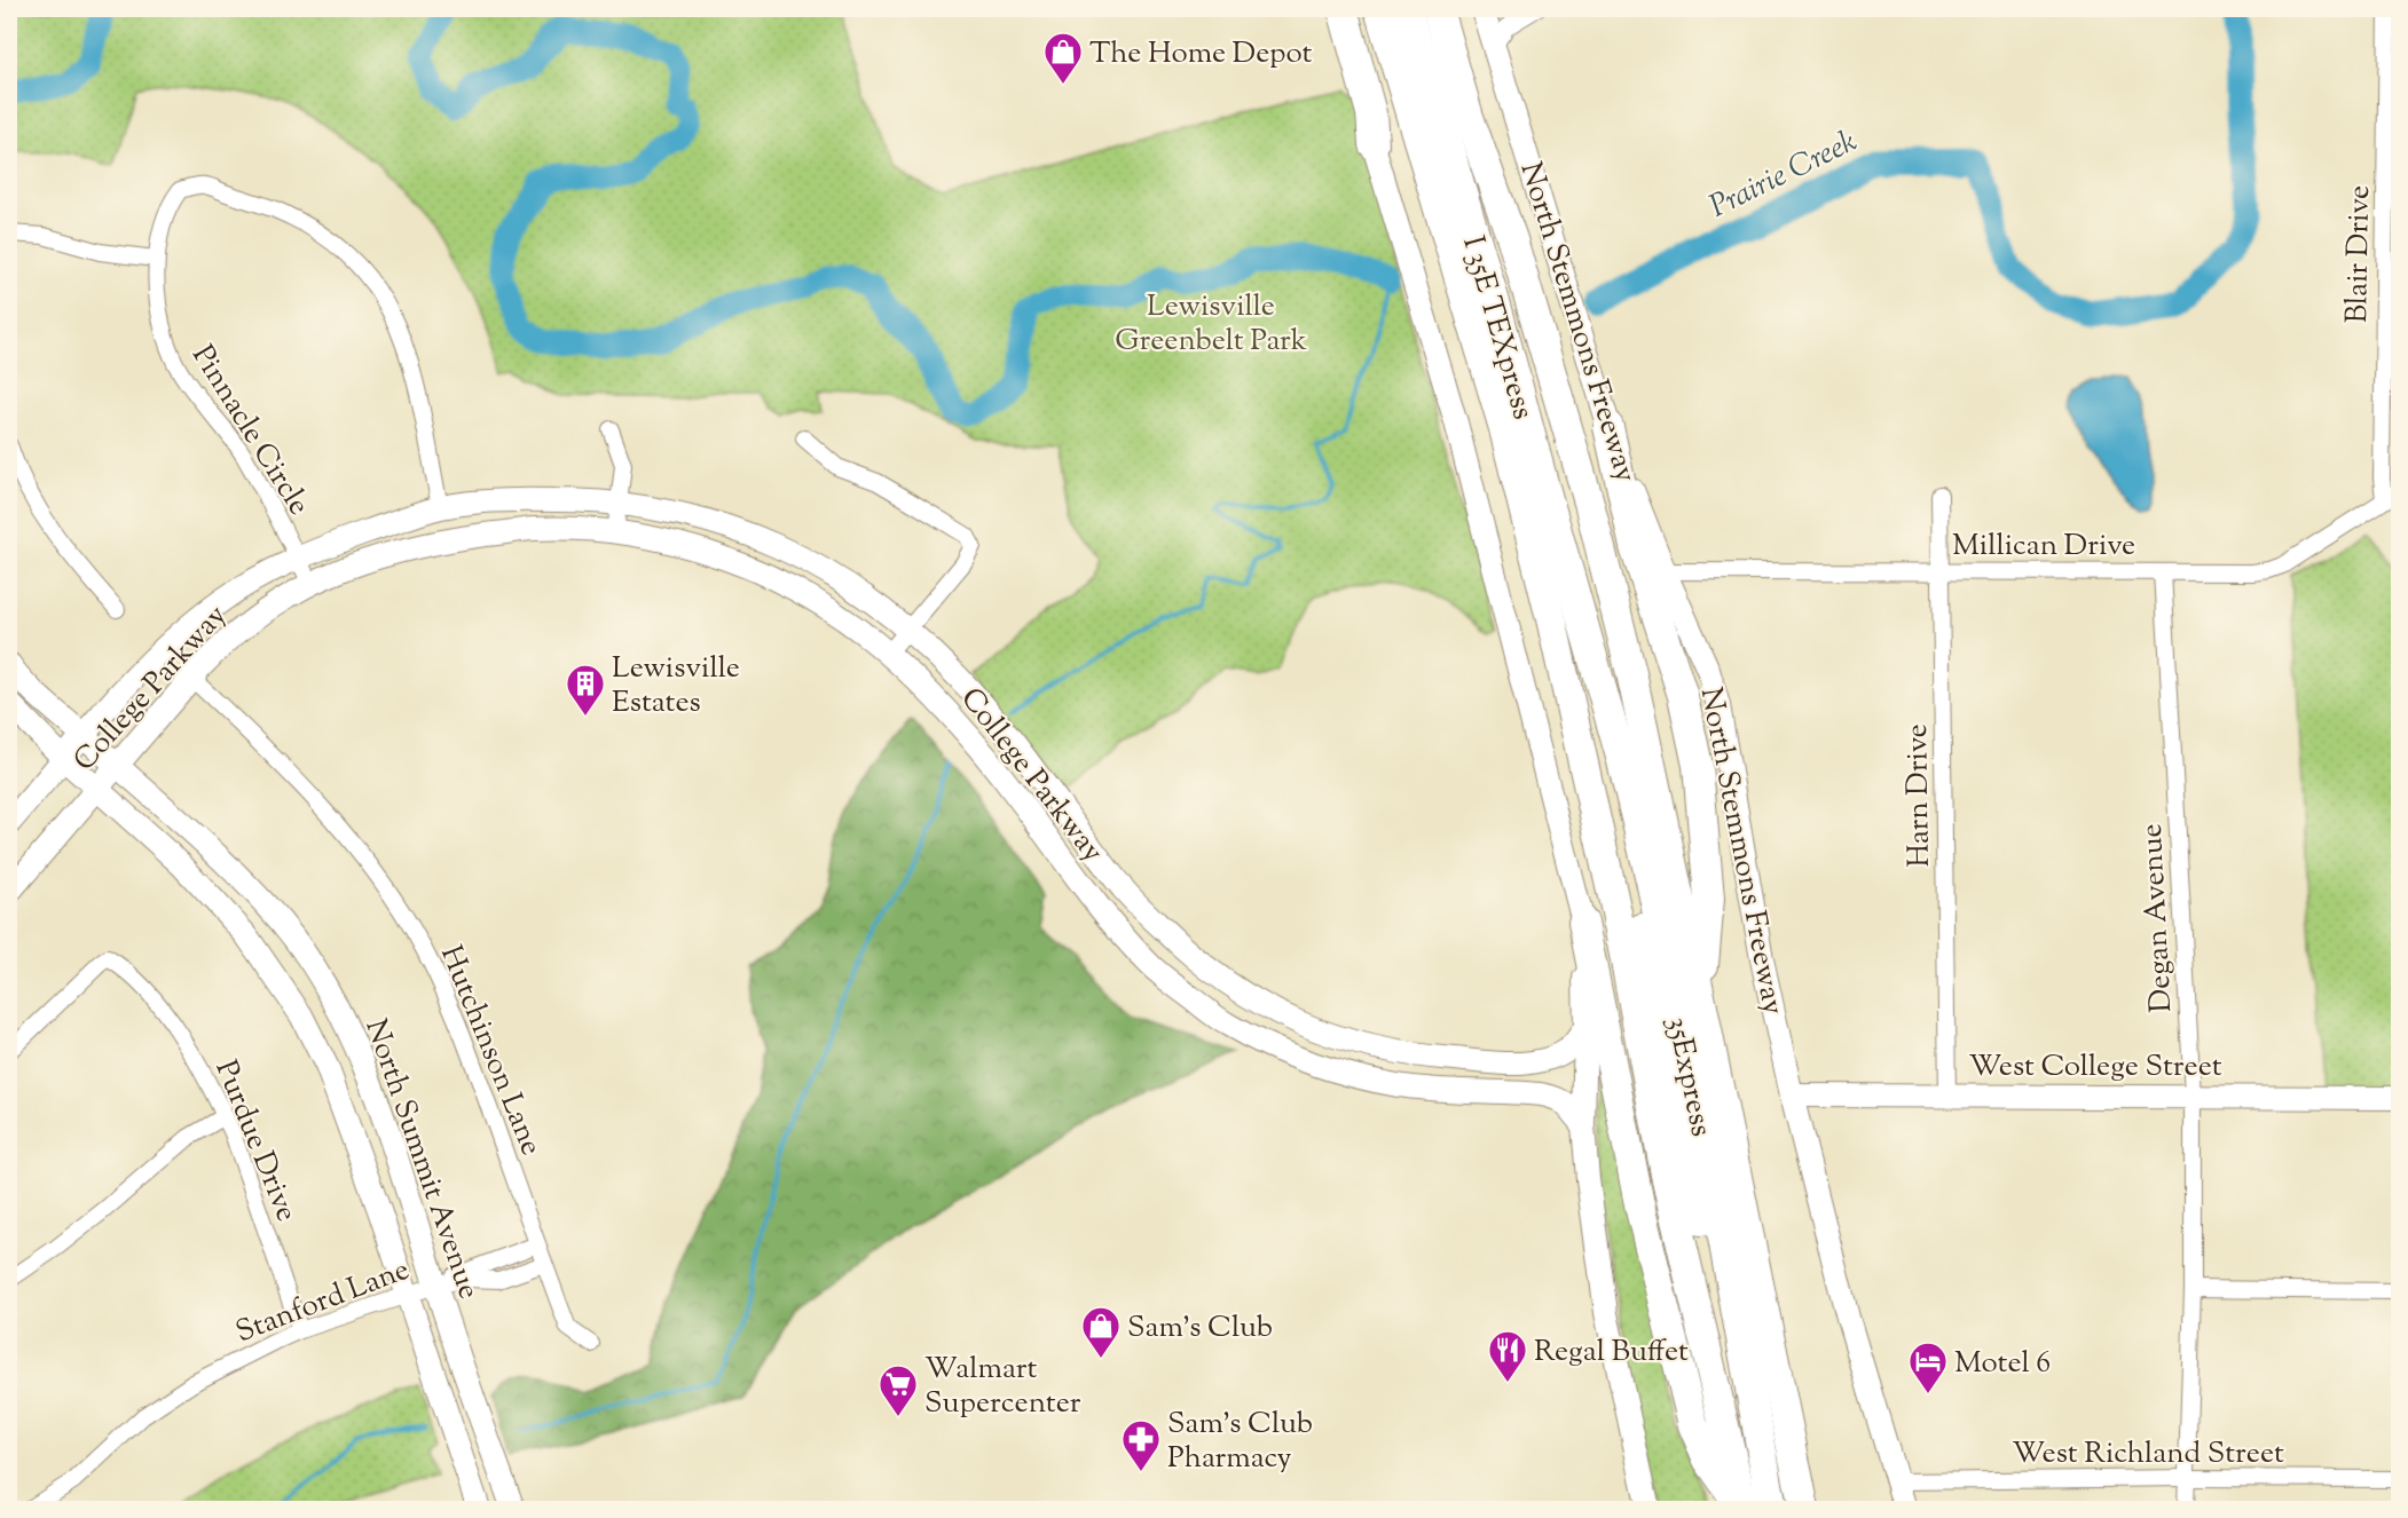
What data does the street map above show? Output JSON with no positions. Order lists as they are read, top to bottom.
{
  "streets": {
    "highway": ["North Stemmons Freeway", "I 35E TEXpress", "35Express"],
    "main road": ["College Parkway", "West College Street", "North Summit Avenue"],
    "street": [
      "Blair Drive",
      "Pinnacle Circle",
      "Millican Drive",
      "Harn Drive",
      "Degan Avenue",
      "Hutchinson Lane",
      "Purdue Drive",
      "Stanford Lane",
      "West Richland Street"
    ]
  },
  "crossings": [
    ["Blair Drive", "Millican Drive"],
    ["North Stemmons Freeway", "Millican Drive"],
    ["North Stemmons Freeway", "West College Street"],
    ["North Stemmons Freeway", "West Richland Street"],
    ["I 35E TEXpress", "35Express"],
    ["Pinnacle Circle", "College Parkway"],
    ["Millican Drive", "Harn Drive"],
    ["Millican Drive", "Degan Avenue"],
    ["College Parkway", "Hutchinson Lane"],
    ["College Parkway", "North Summit Avenue"],
    ["Harn Drive", "West College Street"],
    ["Degan Avenue", "West College Street"],
    ["Degan Avenue", "West Richland Street"],
    ["Hutchinson Lane", "Stanford Lane"],
    ["Purdue Drive", "Stanford Lane"],
    ["North Summit Avenue", "Stanford Lane"]
  ],
  "water": ["Prairie Creek"],
  "parks": ["Lewisville Greenbelt Park"],
  "places": {
    "shop": ["The Home Depot", "Sam's Club"],
    "building": ["Lewisville Estates"],
    "restaurant": ["Regal Buffet"],
    "hotel": ["Motel 6"],
    "supermarket": ["Walmart Supercenter"],
    "pharmacy": ["Sam's Club Pharmacy"]
  }
}
